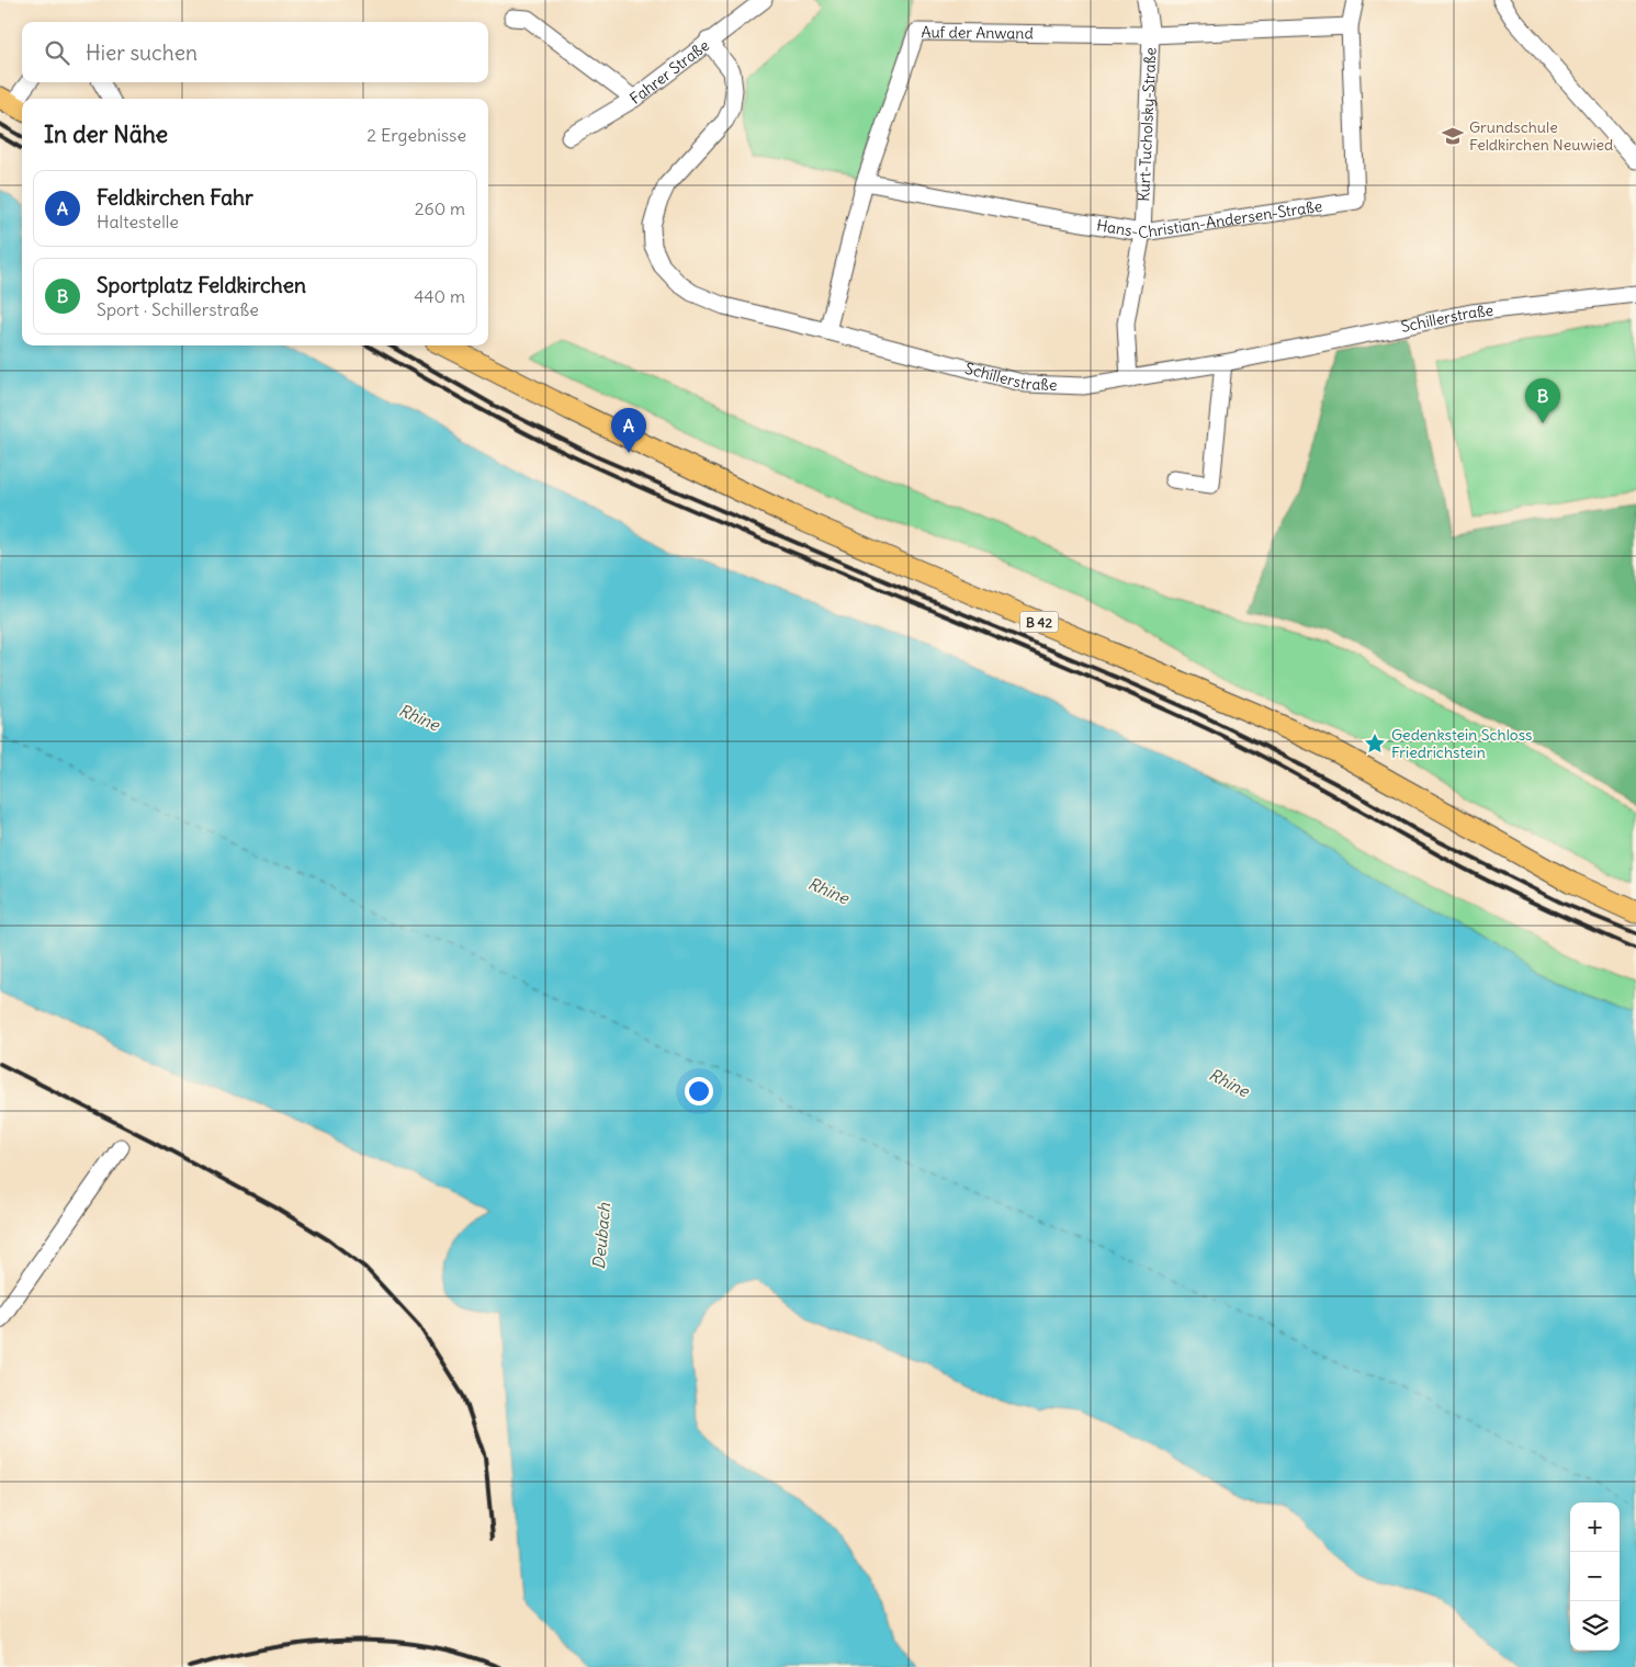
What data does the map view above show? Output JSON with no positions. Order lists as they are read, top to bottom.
{
  "streets": {
    "main road": ["B 42"],
    "street": [
      "Auf der Anwand",
      "Fahrer Straße",
      "Kurt-Tucholsky-Straße",
      "Hans-Christian-Andersen-Straße",
      "Schillerstraße"
    ]
  },
  "crossings": [
    ["Auf der Anwand", "Kurt-Tucholsky-Straße"],
    ["Auf der Anwand", "Hans-Christian-Andersen-Straße"],
    ["Auf der Anwand", "Schillerstraße"],
    ["Fahrer Straße", "Schillerstraße"],
    ["Kurt-Tucholsky-Straße", "Hans-Christian-Andersen-Straße"],
    ["Kurt-Tucholsky-Straße", "Schillerstraße"]
  ],
  "water": ["Rhine", "Deubach"],
  "places": {
    "school or university": ["Grundschule Feldkirchen Neuwied"],
    "place": ["Gedenkstein Schloss Friedrichstein"]
  },
  "page": {
    "search": "Hier suchen",
    "heading": ["In der Nähe", "2 Ergebnisse"],
    "list": [
      {
        "mark": "A",
        "name": "Feldkirchen Fahr",
        "note": "Haltestelle",
        "value": "260 m"
      },
      {
        "mark": "B",
        "name": "Sportplatz Feldkirchen",
        "note": "Sport · Schillerstraße",
        "value": "440 m"
      }
    ],
    "pins": ["B", "A"],
    "map_buttons": ["+", "−"]
  }
}
